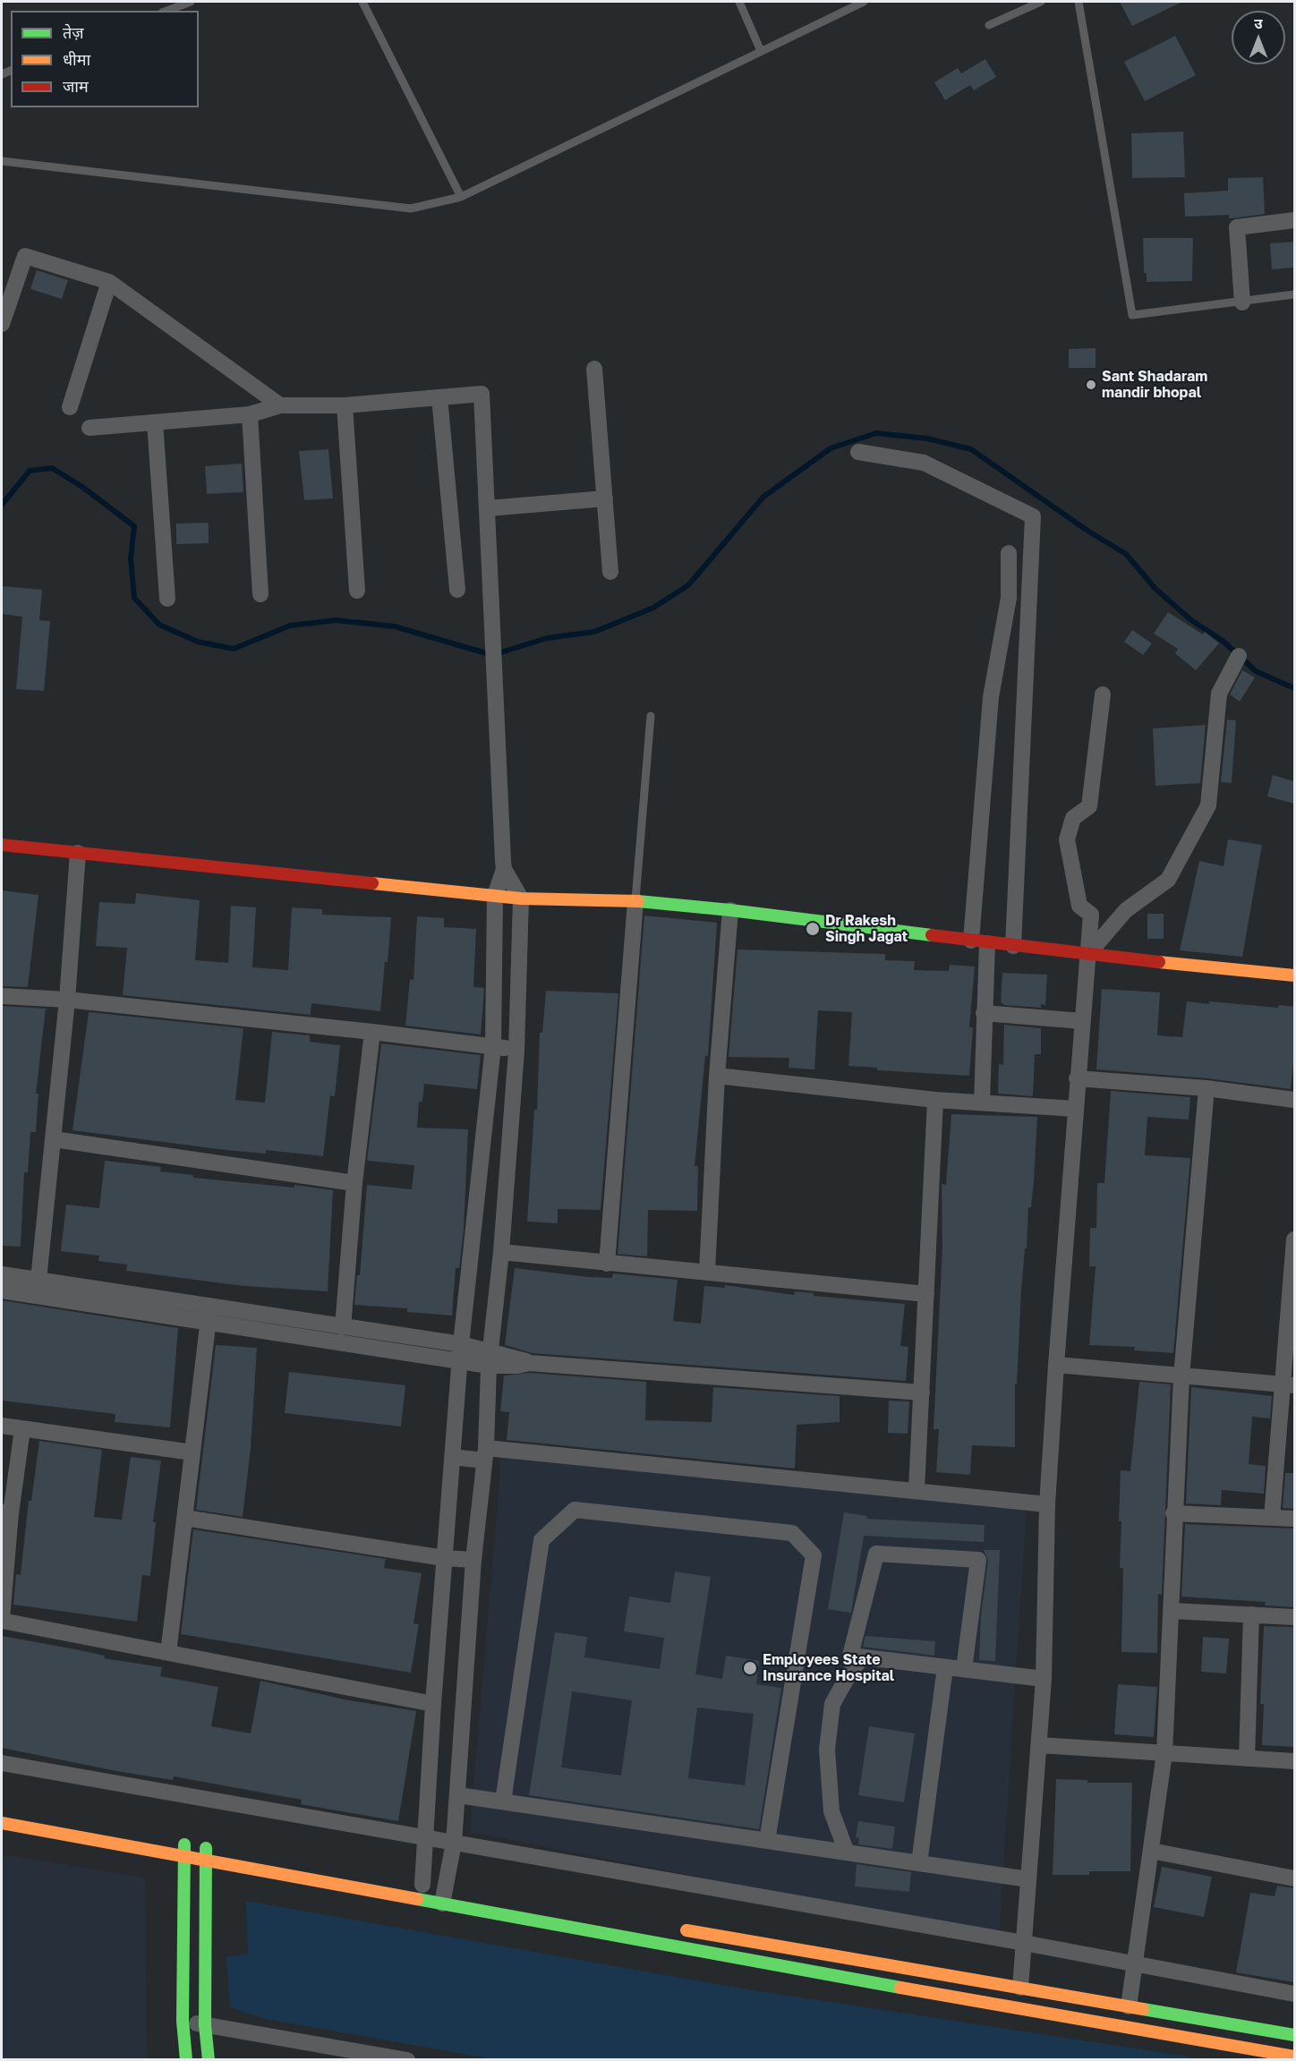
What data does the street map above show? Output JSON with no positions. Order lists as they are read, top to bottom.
{
  "places": ["Sant Shadaram mandir bhopal", "Dr Rakesh Singh Jagat", "Employees State Insurance Hospital"],
  "legend": ["तेज़", "धीमा", "जाम"],
  "north": "top"
}
